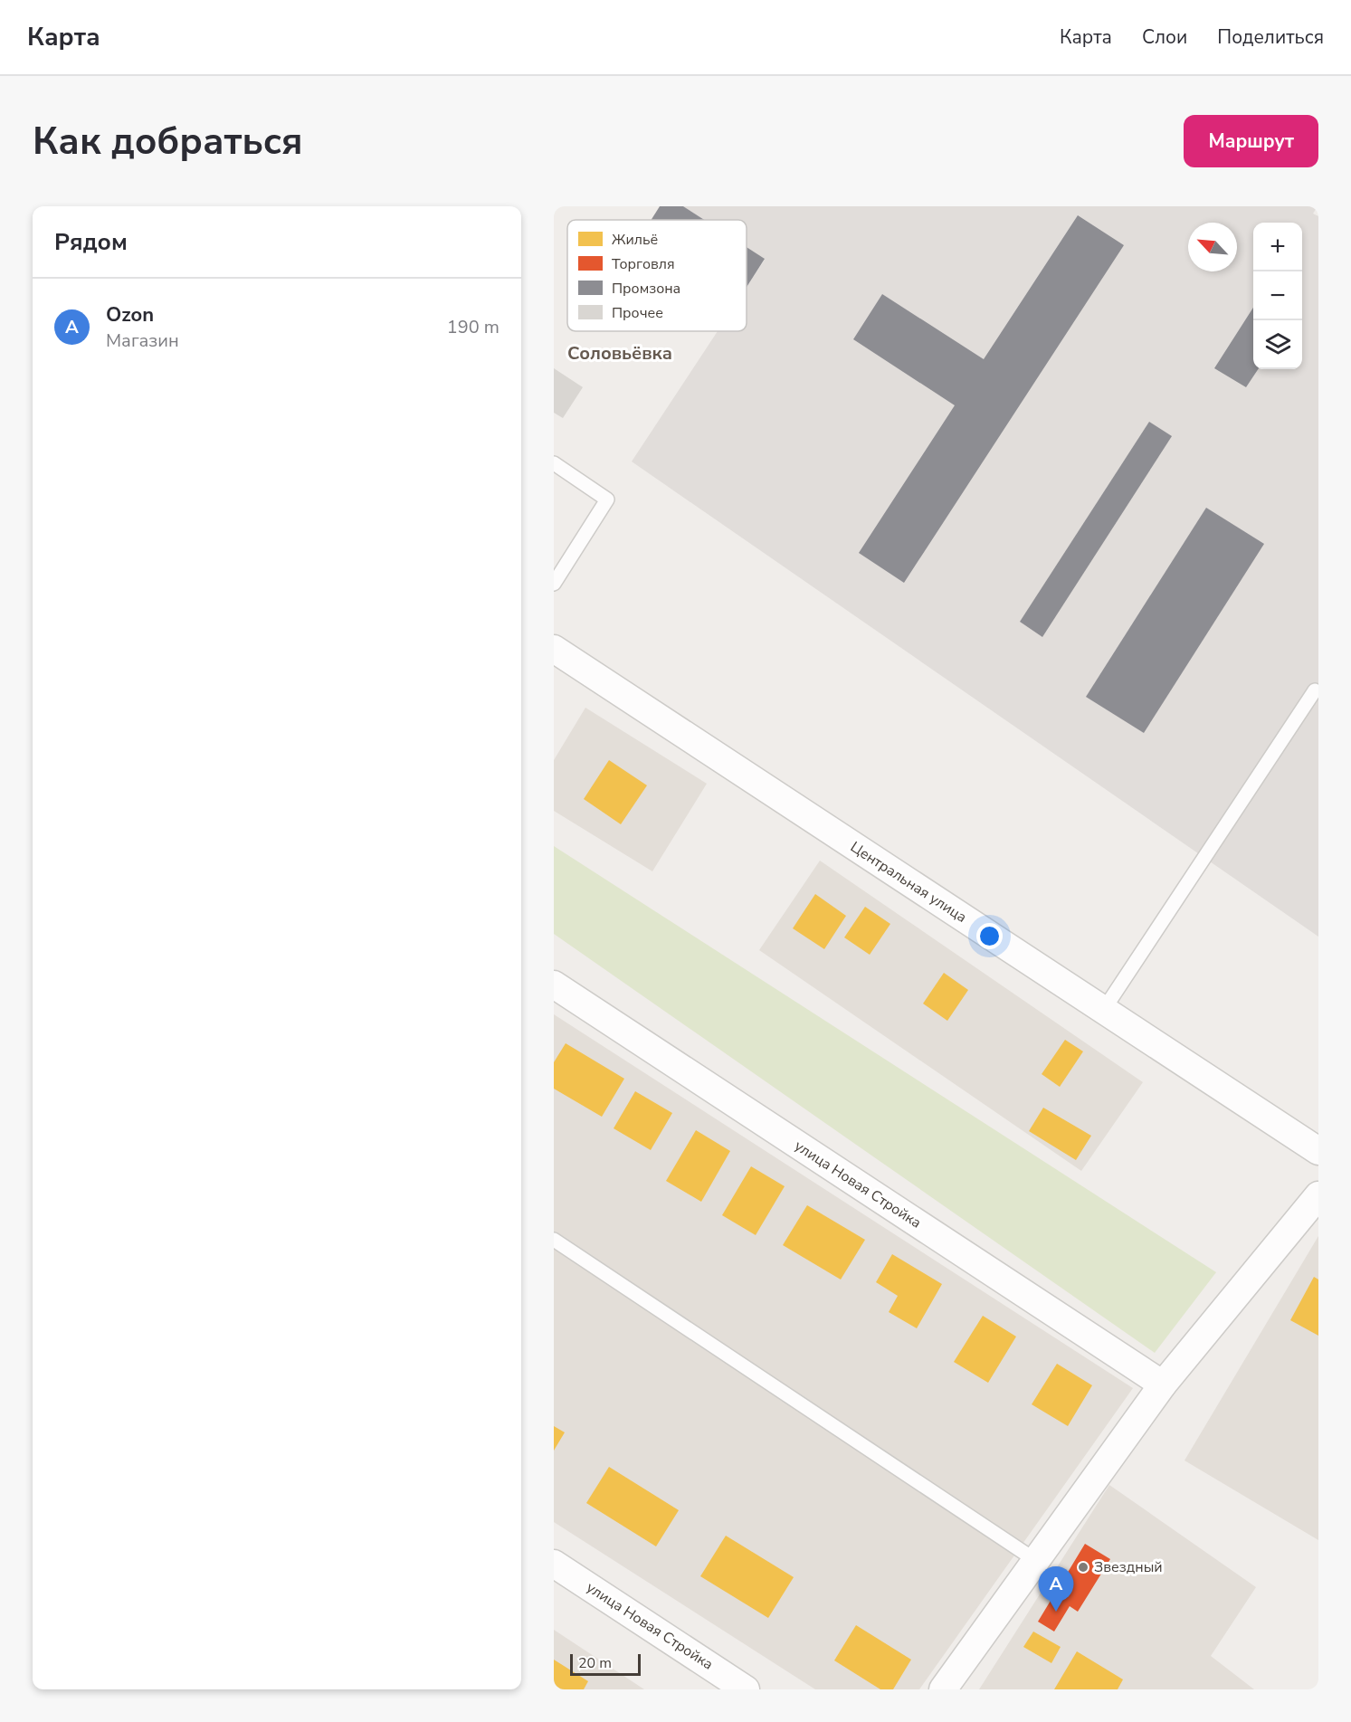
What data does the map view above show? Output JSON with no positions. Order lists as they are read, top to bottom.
{
  "streets": {
    "street": ["Центральная улица", "улица Новая Стройка"]
  },
  "districts": ["Соловьёвка"],
  "places": ["Звездный"],
  "legend": [
    "Жильё",
    "Торговля",
    "Промзона",
    "Прочее"
  ],
  "scale_bar": "20 m",
  "north": "top left",
  "page": {
    "header": "Карта",
    "nav": ["Карта", "Слои", "Поделиться"],
    "buttons": "Маршрут",
    "title": "Как добраться",
    "heading": "Рядом",
    "map_buttons": ["+", "−"],
    "list": [
      {
        "mark": "A",
        "name": "Ozon",
        "note": "Магазин",
        "value": "190 m"
      }
    ],
    "pins": "A",
    "scale": "20 m"
  }
}
